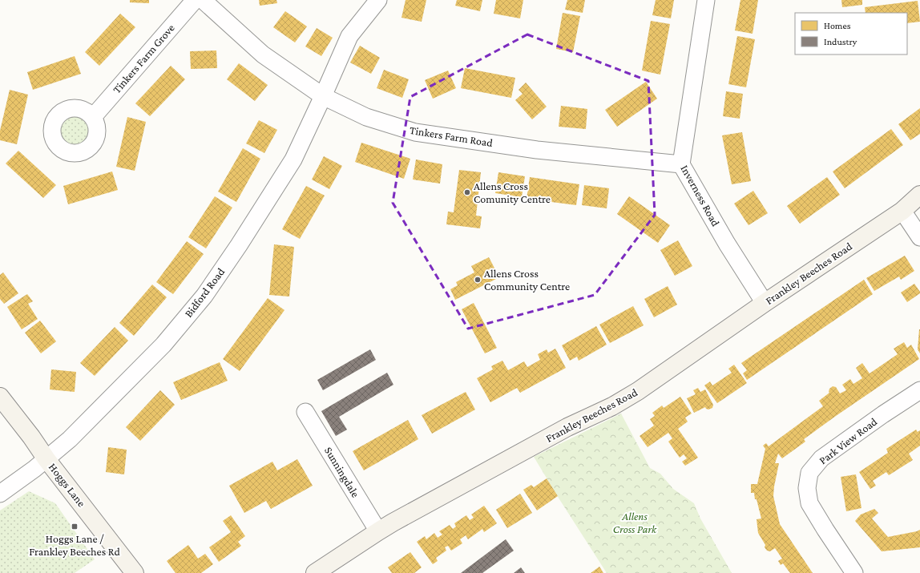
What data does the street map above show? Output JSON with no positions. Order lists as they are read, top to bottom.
{
  "streets": {
    "street": [
      "Tinkers Farm Grove",
      "Tinkers Farm Road",
      "Inverness Road",
      "Frankley Beeches Road",
      "Bidford Road",
      "Park View Road",
      "Sunningdale",
      "Hoggs Lane"
    ]
  },
  "crossings": [
    ["Tinkers Farm Road", "Inverness Road"],
    ["Tinkers Farm Road", "Bidford Road"],
    ["Inverness Road", "Frankley Beeches Road"],
    ["Frankley Beeches Road", "Sunningdale"],
    ["Bidford Road", "Hoggs Lane"]
  ],
  "parks": ["Allens Cross Park"],
  "places": {
    "other": ["Allens Cross Comunity Centre", "Allens Cross Community Centre"],
    "transit": ["Hoggs Lane / Frankley Beeches Rd"]
  },
  "legend": ["Homes", "Industry"]
}
